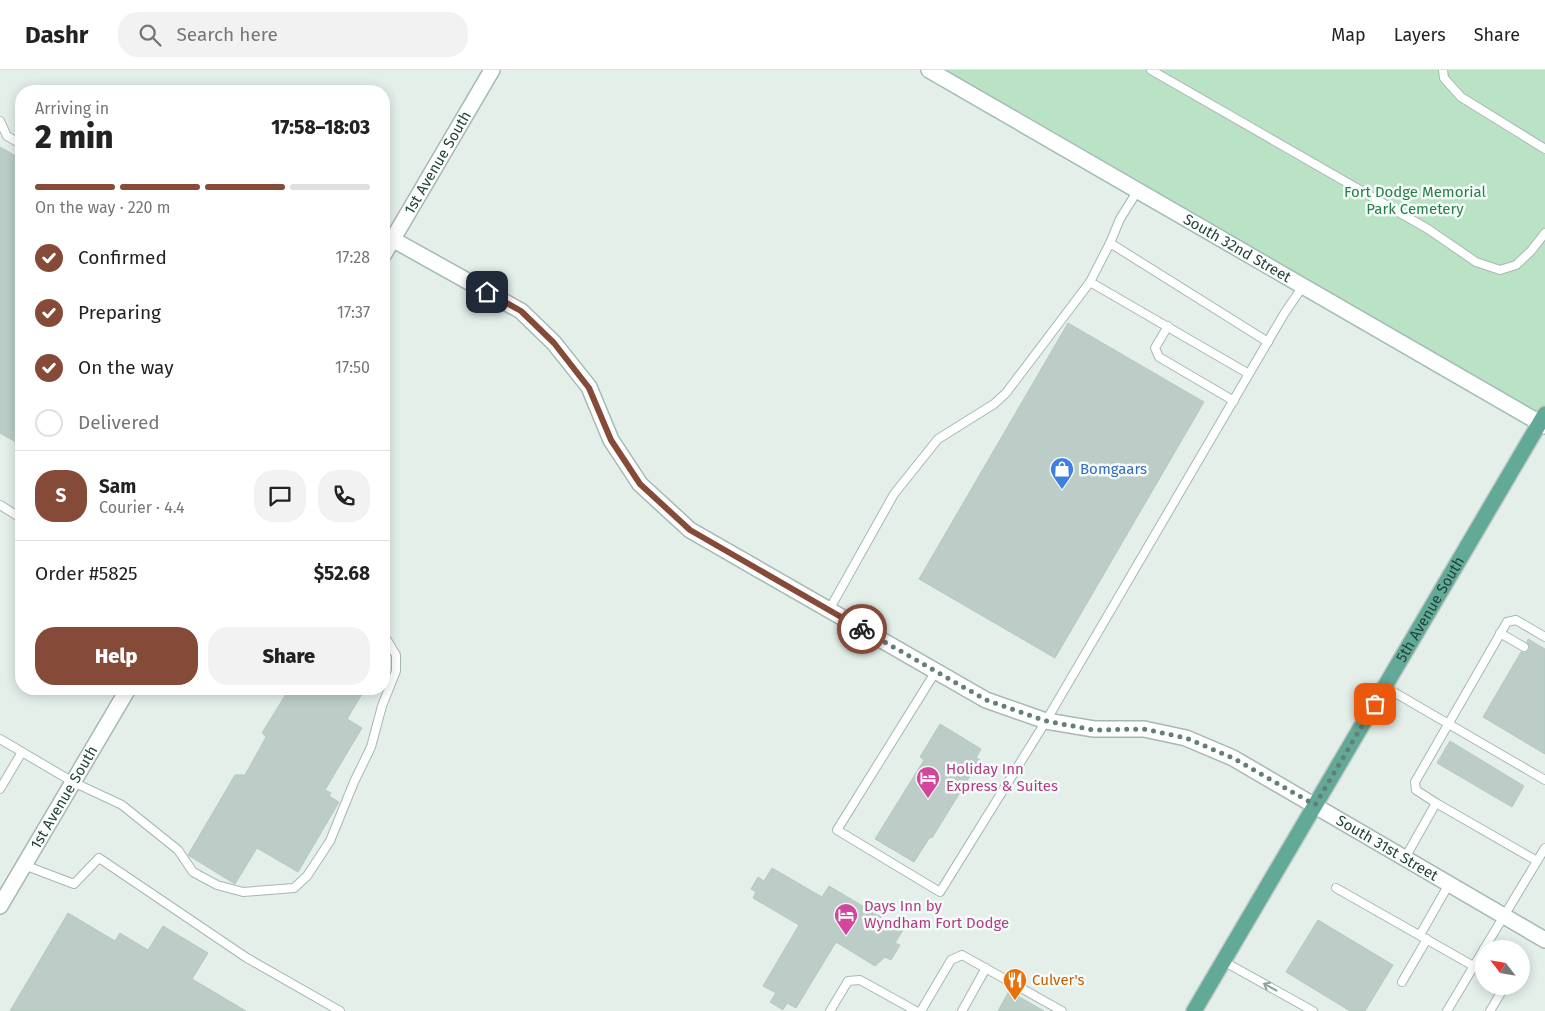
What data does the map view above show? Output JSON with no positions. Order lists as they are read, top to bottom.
{
  "streets": {
    "main road": ["5th Avenue South"],
    "street": ["1st Avenue South", "South 32nd Street", "South 31st Street"]
  },
  "crossings": [
    ["1st Avenue South", "South 31st Street"],
    ["South 32nd Street", "5th Avenue South"],
    ["5th Avenue South", "South 31st Street"]
  ],
  "parks": ["Fort Dodge Memorial Park Cemetery"],
  "places": {
    "shop": ["Bomgaars"],
    "hotel": ["Holiday Inn Express & Suites", "Days Inn by Wyndham Fort Dodge"],
    "restaurant": ["Culver's"]
  },
  "north": "top left",
  "page": {
    "header": "Dashr",
    "search": "Search here",
    "nav": ["Map", "Layers", "Share"],
    "heading": ["2 min", "Arriving in", "17:58–18:03"],
    "panel": [
      "Sam",
      "Courier · 4.4",
      "Order #5825",
      "$52.68"
    ],
    "bar": "On the way · 220 m",
    "list": [
      ["Confirmed", "17:28"],
      ["Preparing", "17:37"],
      ["On the way", "17:50"],
      "Delivered"
    ],
    "round": "S",
    "buttons": ["Help", "Share"]
  }
}
